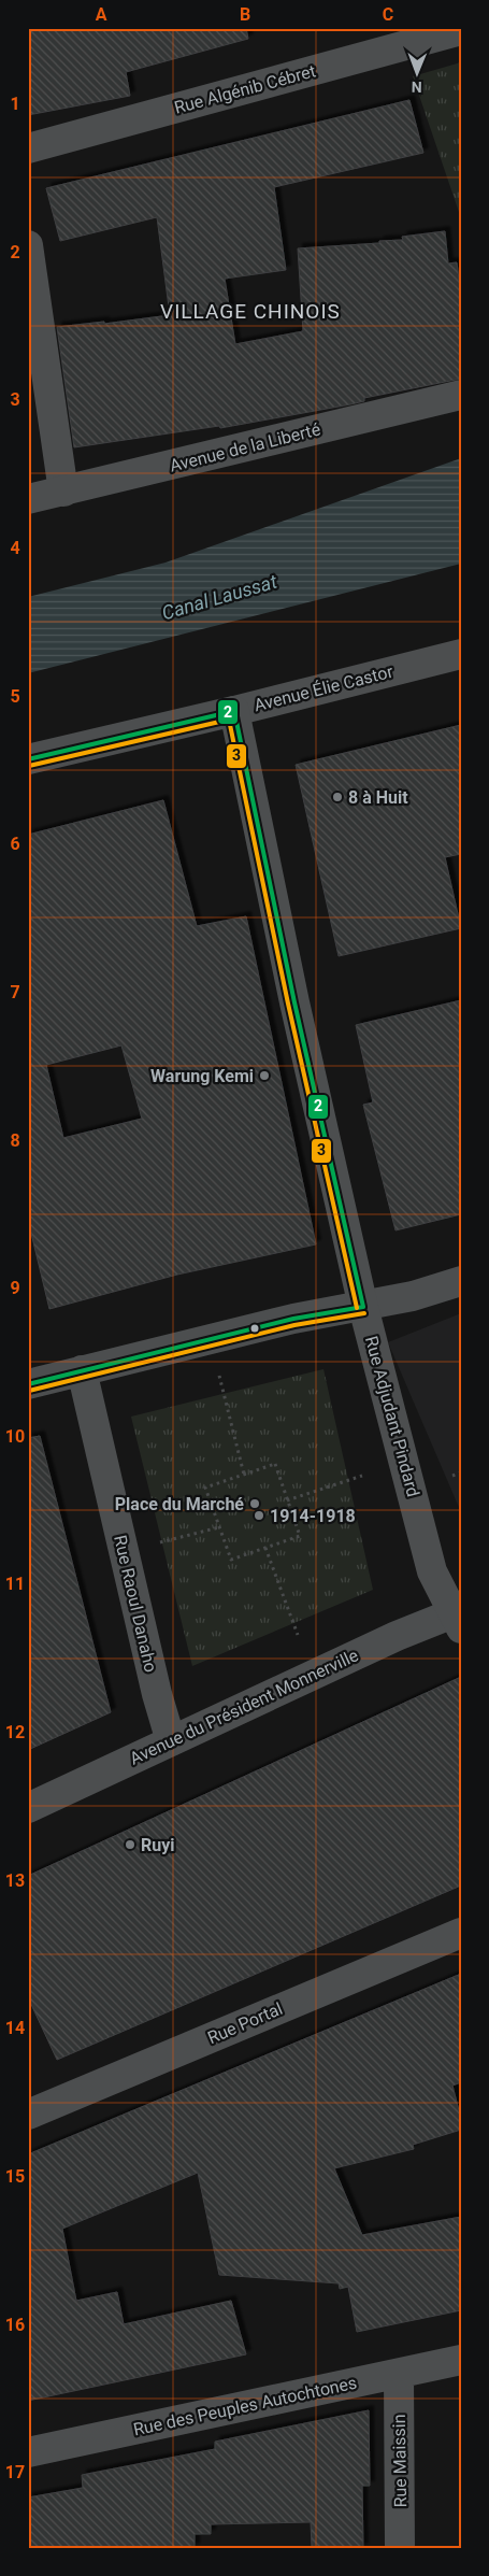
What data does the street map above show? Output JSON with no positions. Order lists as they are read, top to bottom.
{
  "streets": {
    "street": [
      "Rue Algénib Cébret",
      "Avenue de la Liberté",
      "Avenue Élie Castor",
      "Rue Adjudant Pindard",
      "Rue Raoul Danaho",
      "Avenue du Président Monnerville",
      "Rue Portal",
      "Rue des Peuples Autochtones",
      "Rue Maissin"
    ]
  },
  "crossings": [
    ["Avenue Élie Castor", "Rue Adjudant Pindard"],
    ["Rue Adjudant Pindard", "Avenue du Président Monnerville"],
    ["Rue Raoul Danaho", "Avenue du Président Monnerville"],
    ["Rue des Peuples Autochtones", "Rue Maissin"]
  ],
  "districts": ["VILLAGE CHINOIS"],
  "water": ["Canal Laussat"],
  "places": [
    "8 à Huit",
    "Warung Kemi",
    "Place du Marché",
    "1914-1918",
    "Ruyi"
  ],
  "lines": ["transit line 2", "transit line 3"],
  "north": "bottom",
  "grid": {
    "columns": ["A", "B", "C"],
    "rows": [
      "1",
      "2",
      "3",
      "4",
      "5",
      "6",
      "7",
      "8",
      "9",
      "10",
      "11",
      "12",
      "13",
      "14",
      "15",
      "16",
      "17"
    ]
  }
}
